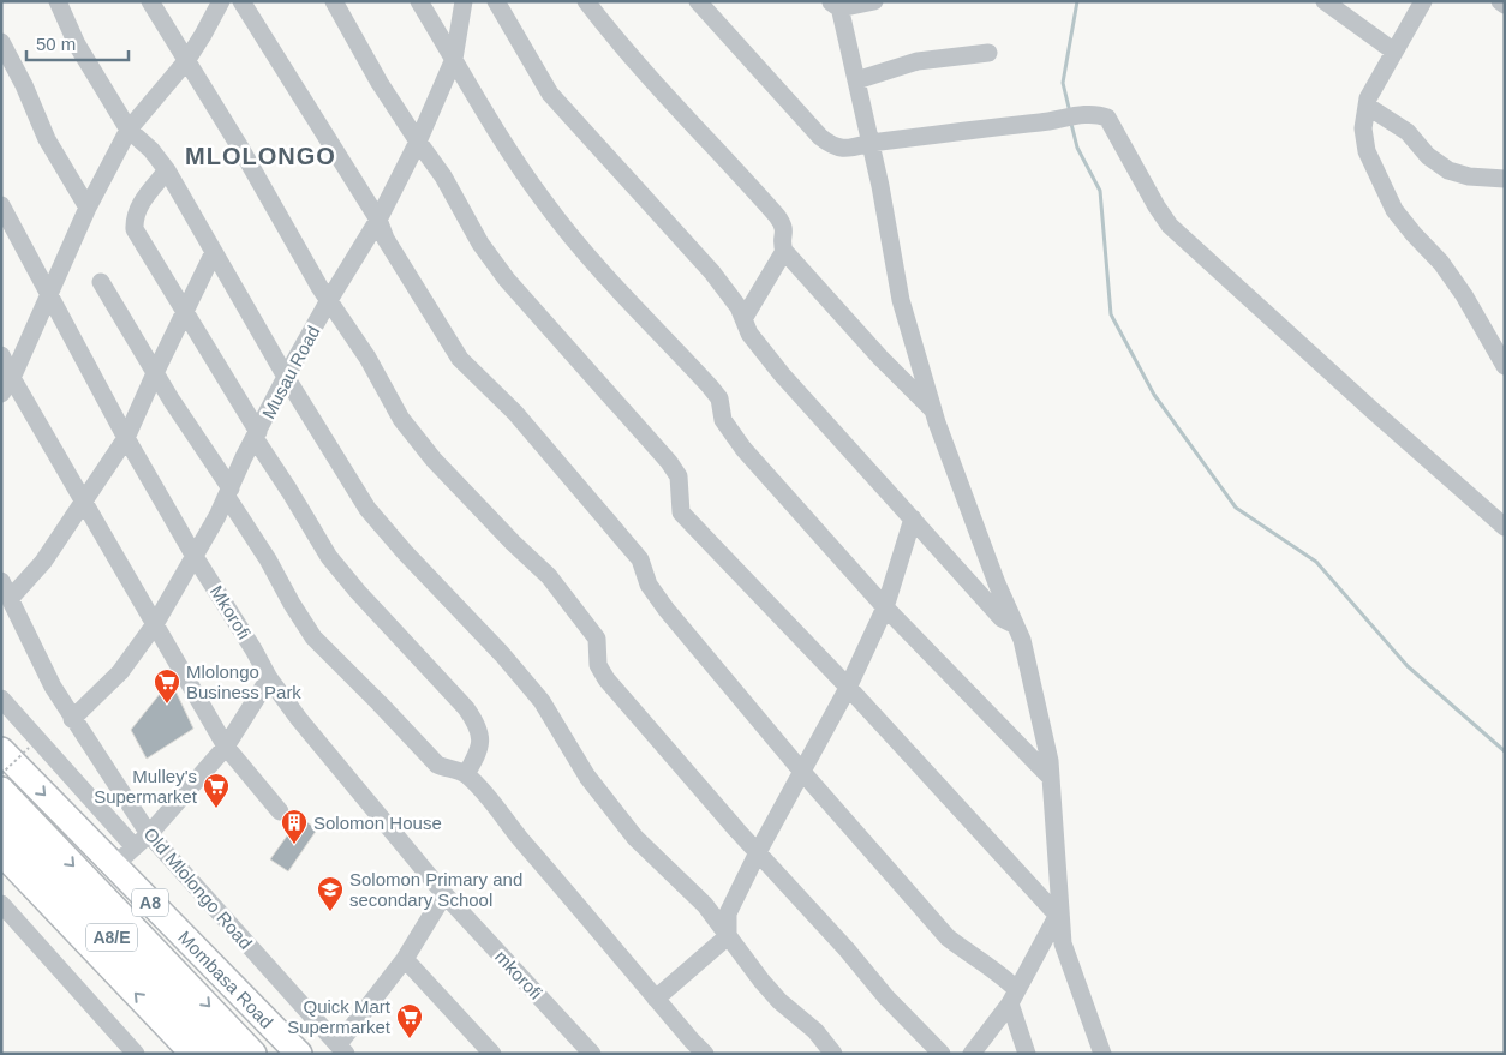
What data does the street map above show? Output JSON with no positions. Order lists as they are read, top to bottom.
{
  "streets": {
    "highway": ["A8", "A8/E", "Mombasa Road"],
    "street": [
      "Musau Road",
      "Mkorofi",
      "Old Mlolongo Road",
      "mkorofi"
    ]
  },
  "crossings": [
    ["Musau Road", "Mkorofi"],
    ["Musau Road", "Old Mlolongo Road"],
    ["Mkorofi", "mkorofi"]
  ],
  "districts": ["MLOLONGO"],
  "places": {
    "supermarket": ["Mlolongo Business Park", "Mulley's Supermarket", "Quick Mart Supermarket"],
    "building": ["Solomon House"],
    "school or university": ["Solomon Primary and secondary School"]
  },
  "scale_bar": "50 m"
}
